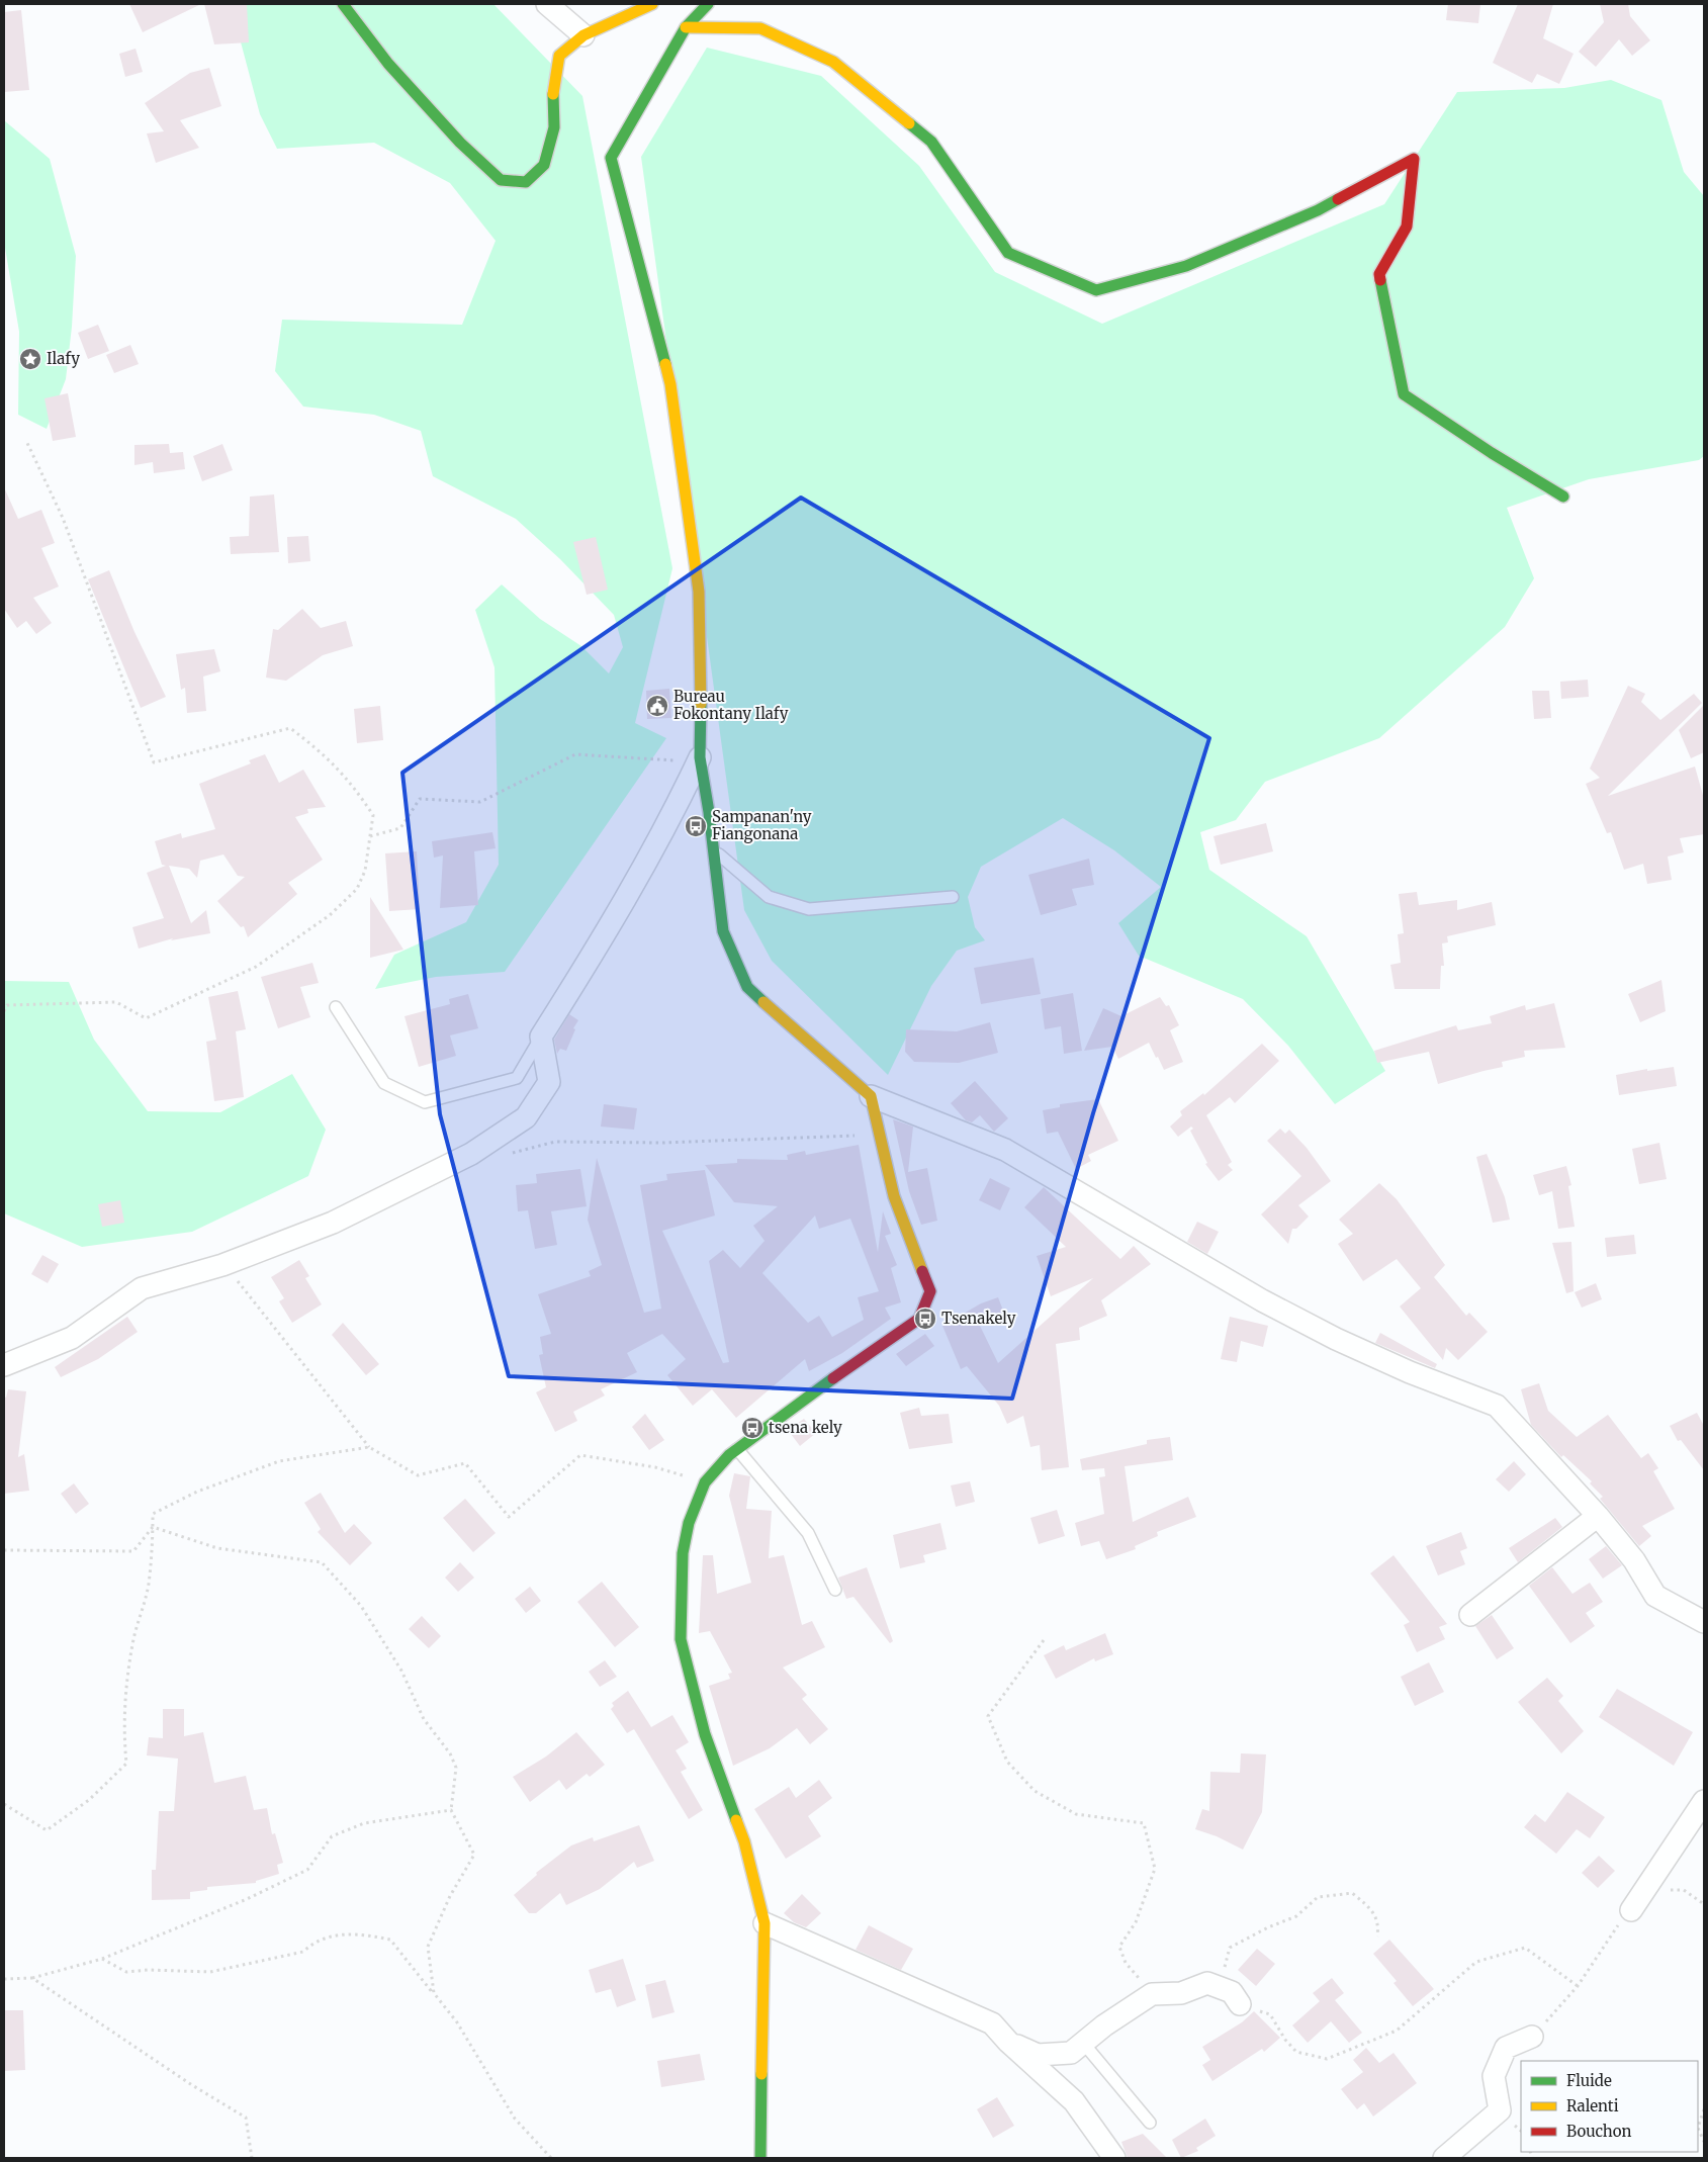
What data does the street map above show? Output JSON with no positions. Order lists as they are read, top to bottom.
{
  "places": {
    "place": ["Ilafy"],
    "public building": ["Bureau Fokontany Ilafy"],
    "bus stop": ["Sampanan'ny Fiangonana", "Tsenakely", "tsena kely"]
  },
  "legend": ["Fluide", "Ralenti", "Bouchon"]
}
